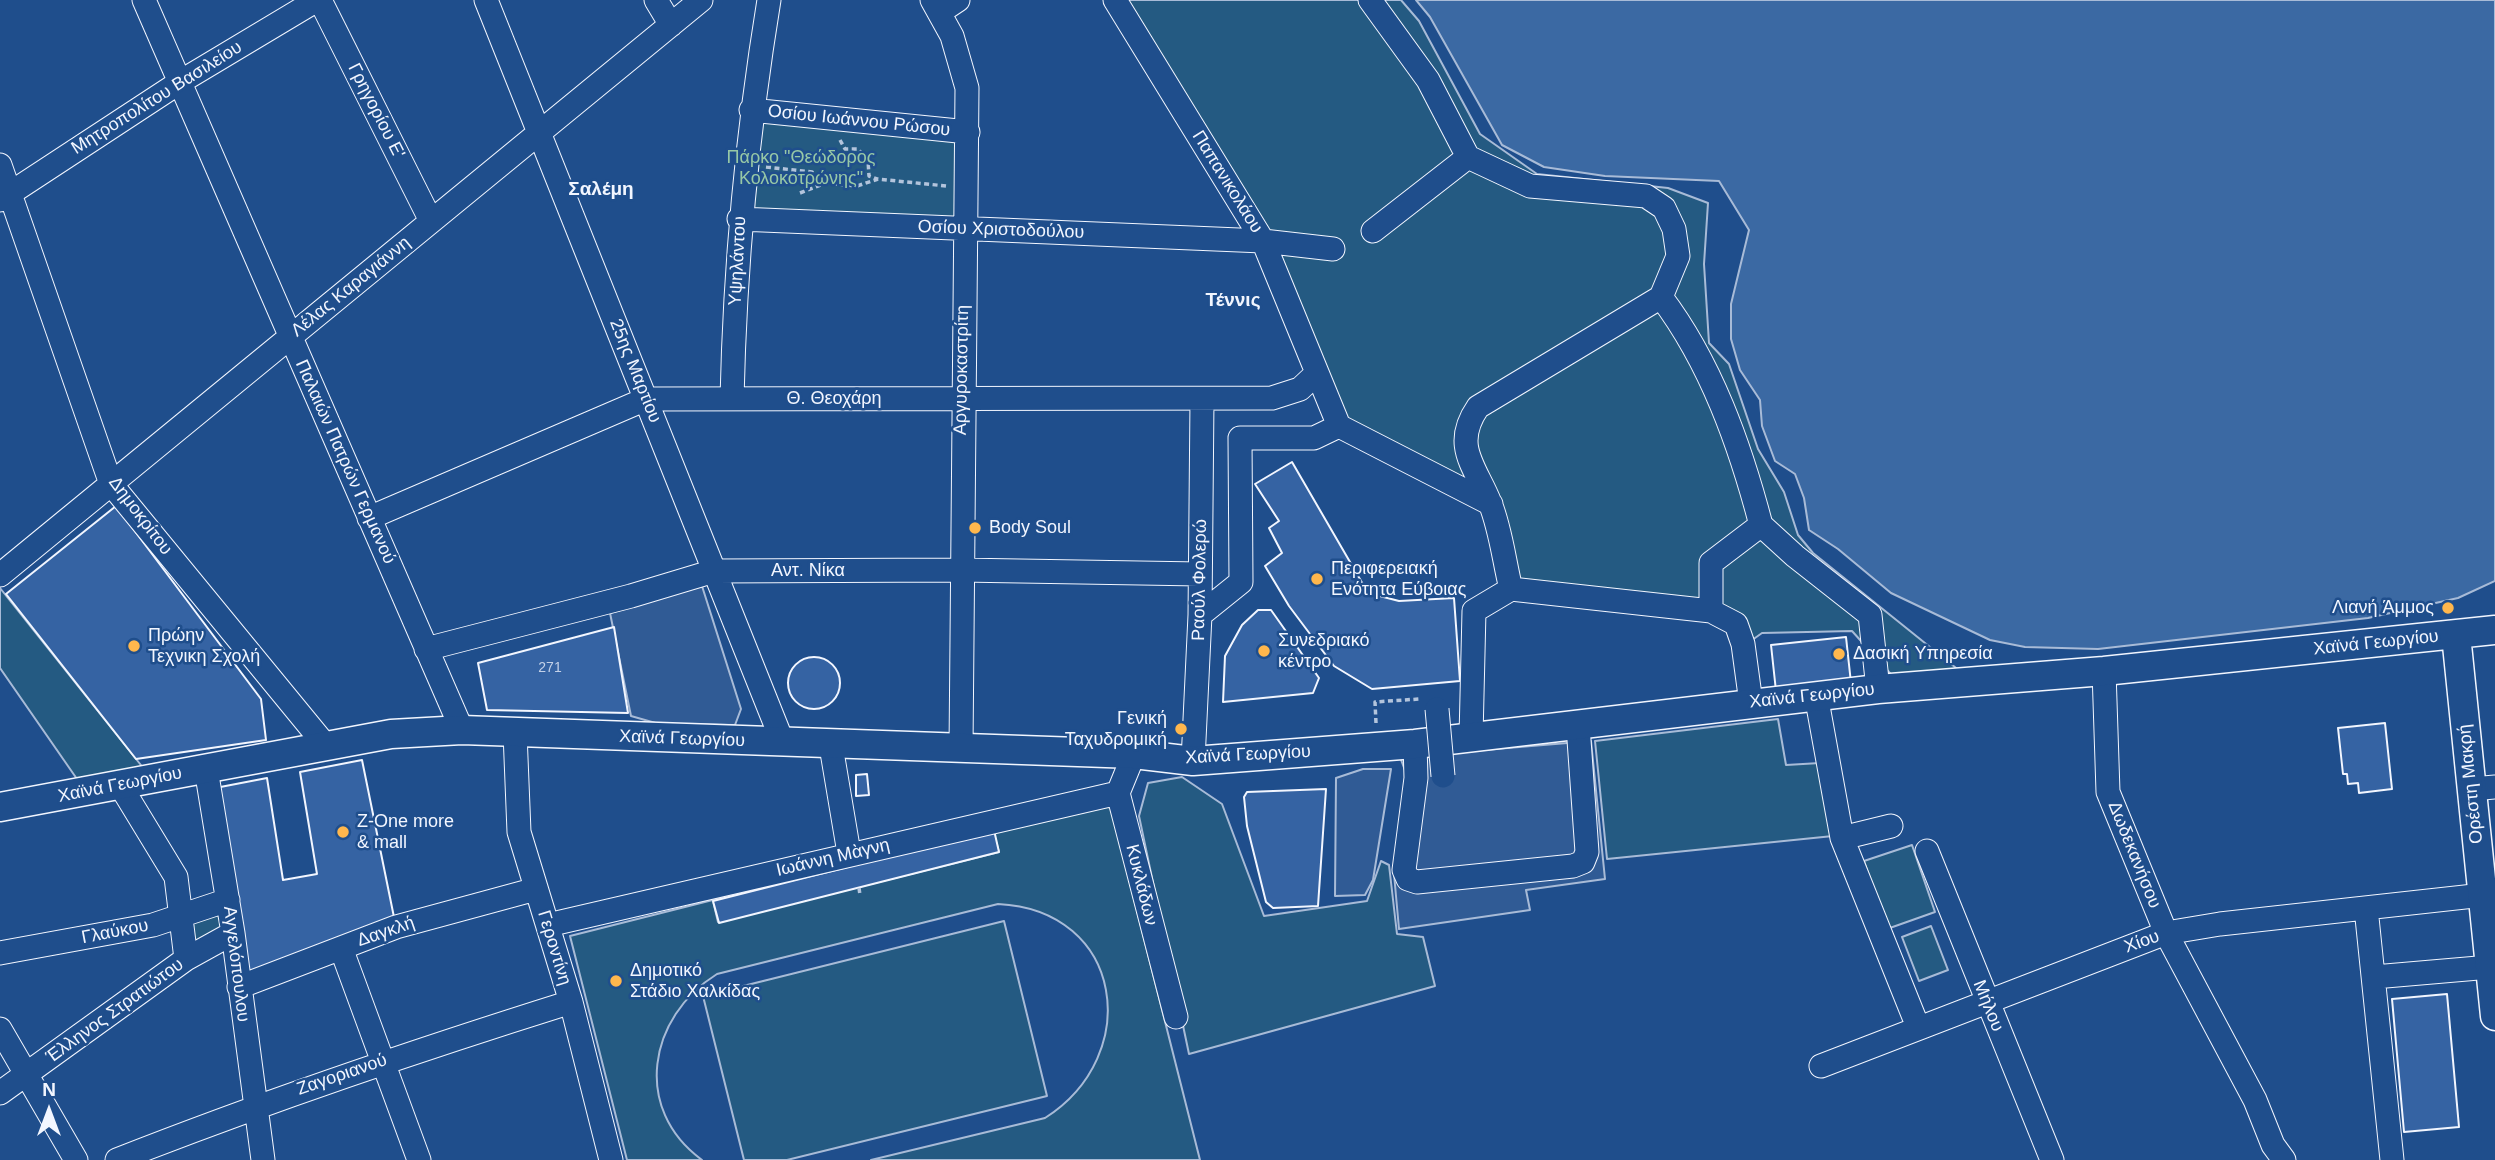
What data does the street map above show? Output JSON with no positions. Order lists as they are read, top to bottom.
{
  "streets": {
    "main road": ["Χαϊνά Γεωργίου", "Ορέστη Μακρή"],
    "street": [
      "Μητροπολίτου Βασιλείου",
      "Γρηγορίου Ε'",
      "Οσίου Ιωάννου Ρώσου",
      "Παπανικολάου",
      "Οσίου Χριστοδούλου",
      "Υψηλάντου",
      "Λέλας Καραγιάννη",
      "Αργυροκαστρίτη",
      "25ης Μαρτίου",
      "Θ. Θεοχάρη",
      "Παλαιών Πατρών Γερμανού",
      "Δημοκρίτου",
      "Αντ. Νίκα",
      "Ραούλ Φολερώ",
      "Δωδεκανήσου",
      "Ιωάννη Μὰγνη",
      "Κυκλάδων",
      "Γλαύκου",
      "Δαγκλή",
      "Χίου",
      "Γεροντίνη",
      "Αγγελόπουλου",
      "Μήλου",
      "Έλληνος Στρατιώτου",
      "Ζαγοριανού"
    ]
  },
  "crossings": [
    ["Μητροπολίτου Βασιλείου", "Γρηγορίου Ε'"],
    ["Μητροπολίτου Βασιλείου", "Παλαιών Πατρών Γερμανού"],
    ["Μητροπολίτου Βασιλείου", "Δημοκρίτου"],
    ["Γρηγορίου Ε'", "Λέλας Καραγιάννη"],
    ["Οσίου Ιωάννου Ρώσου", "Υψηλάντου"],
    ["Οσίου Ιωάννου Ρώσου", "Αργυροκαστρίτη"],
    ["Παπανικολάου", "Οσίου Χριστοδούλου"],
    ["Παπανικολάου", "Θ. Θεοχάρη"],
    ["Οσίου Χριστοδούλου", "Υψηλάντου"],
    ["Οσίου Χριστοδούλου", "Αργυροκαστρίτη"],
    ["Υψηλάντου", "Θ. Θεοχάρη"],
    ["Λέλας Καραγιάννη", "25ης Μαρτίου"],
    ["Λέλας Καραγιάννη", "Παλαιών Πατρών Γερμανού"],
    ["Λέλας Καραγιάννη", "Δημοκρίτου"],
    ["Αργυροκαστρίτη", "Θ. Θεοχάρη"],
    ["Αργυροκαστρίτη", "Αντ. Νίκα"],
    ["Αργυροκαστρίτη", "Χαϊνά Γεωργίου"],
    ["25ης Μαρτίου", "Θ. Θεοχάρη"],
    ["25ης Μαρτίου", "Αντ. Νίκα"],
    ["25ης Μαρτίου", "Χαϊνά Γεωργίου"],
    ["Θ. Θεοχάρη", "Παλαιών Πατρών Γερμανού"],
    ["Θ. Θεοχάρη", "Ραούλ Φολερώ"],
    ["Παλαιών Πατρών Γερμανού", "Αντ. Νίκα"],
    ["Παλαιών Πατρών Γερμανού", "Χαϊνά Γεωργίου"],
    ["Δημοκρίτου", "Χαϊνά Γεωργίου"],
    ["Αντ. Νίκα", "Ραούλ Φολερώ"],
    ["Ραούλ Φολερώ", "Χαϊνά Γεωργίου"],
    ["Χαϊνά Γεωργίου", "Ορέστη Μακρή"],
    ["Χαϊνά Γεωργίου", "Δωδεκανήσου"],
    ["Χαϊνά Γεωργίου", "Γεροντίνη"],
    ["Χαϊνά Γεωργίου", "Αγγελόπουλου"],
    ["Ορέστη Μακρή", "Χίου"],
    ["Δωδεκανήσου", "Χίου"],
    ["Ιωάννη Μὰγνη", "Κυκλάδων"],
    ["Ιωάννη Μὰγνη", "Γεροντίνη"],
    ["Γλαύκου", "Αγγελόπουλου"],
    ["Δαγκλή", "Γεροντίνη"],
    ["Δαγκλή", "Αγγελόπουλου"],
    ["Χίου", "Μήλου"],
    ["Γεροντίνη", "Ζαγοριανού"],
    ["Αγγελόπουλου", "Έλληνος Στρατιώτου"],
    ["Αγγελόπουλου", "Ζαγοριανού"]
  ],
  "districts": ["Σαλέμη", "Τέννις"],
  "parks": ["Πάρκο \"Θεώδορος Κολοκοτρώνης\""],
  "places": [
    "Body Soul",
    "Περιφερειακή Ενότητα Εύβοιας",
    "Λιανή Άμμος",
    "Πρώην Τεχνικη Σχολή",
    "Συνεδριακό κέντρο",
    "Δασική Υπηρεσία",
    "Γενική Ταχυδρομική",
    "Z-One more & mall",
    "Δημοτικό Στάδιο Χαλκίδας"
  ],
  "house_numbers": ["271"],
  "north": "top"
}
